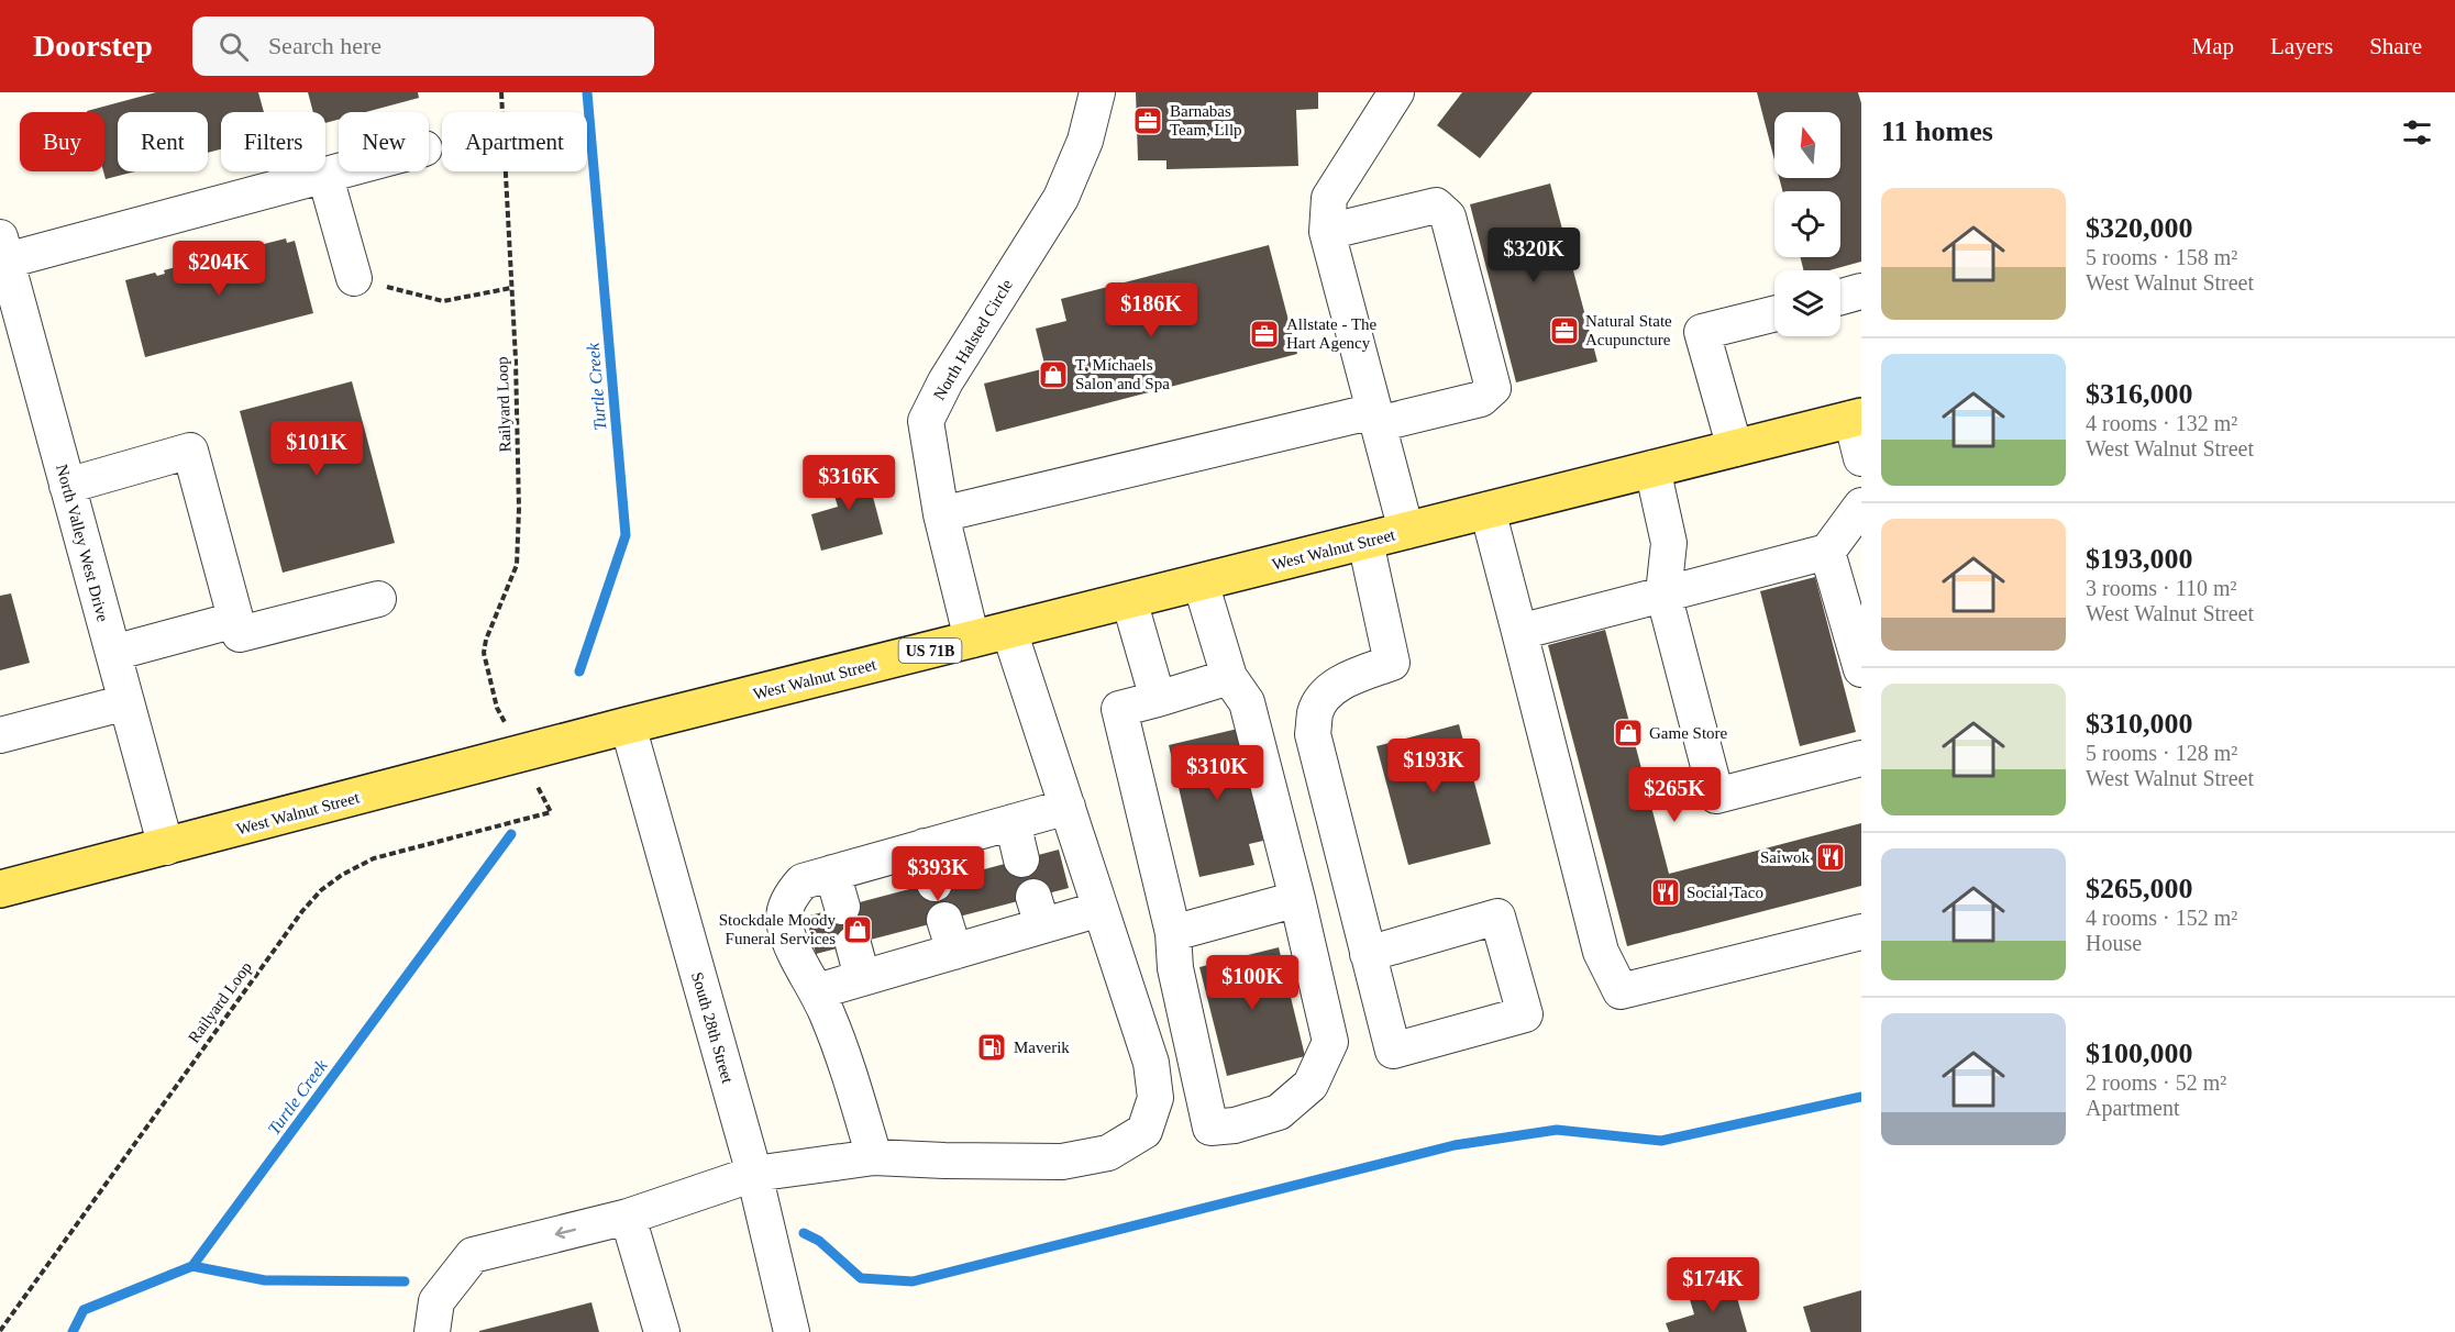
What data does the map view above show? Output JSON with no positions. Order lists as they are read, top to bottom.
{
  "streets": {
    "main road": ["West Walnut Street", "US 71B"],
    "street": ["North Halsted Circle", "North Valley West Drive", "South 28th Street"],
    "path": ["Railyard Loop"]
  },
  "crossings": [
    ["North Halsted Circle", "West Walnut Street"],
    ["North Valley West Drive", "West Walnut Street"],
    ["West Walnut Street", "South 28th Street"]
  ],
  "water": ["Turtle Creek"],
  "places": {
    "office": ["Barnabas Team, Lllp", "Natural State Acupuncture", "Allstate - The Hart Agency"],
    "shop": ["T. Michaels Salon and Spa", "Game Store", "Stockdale Moody Funeral Services"],
    "restaurant": ["Saiwok", "Social Taco"],
    "fuel station": ["Maverik"]
  },
  "north": "top",
  "page": {
    "header": "Doorstep",
    "search": "Search here",
    "nav": ["Map", "Layers", "Share"],
    "heading": "11 homes",
    "chip": [
      "Buy",
      "Rent",
      "Filters",
      "New",
      "Apartment"
    ],
    "list": [
      {
        "name": "$320,000",
        "note": "5 rooms · 158 m² · West Walnut Street"
      },
      {
        "name": "$316,000",
        "note": "4 rooms · 132 m² · West Walnut Street"
      },
      {
        "name": "$193,000",
        "note": "3 rooms · 110 m² · West Walnut Street"
      },
      {
        "name": "$310,000",
        "note": "5 rooms · 128 m² · West Walnut Street"
      },
      {
        "name": "$265,000",
        "note": "4 rooms · 152 m² · House"
      },
      {
        "name": "$100,000",
        "note": "2 rooms · 52 m² · Apartment"
      }
    ],
    "price": [
      "$320K",
      "$204K",
      "$186K",
      "$101K",
      "$316K",
      "$193K",
      "$310K",
      "$265K",
      "$393K",
      "$100K",
      "$174K"
    ]
  }
}
